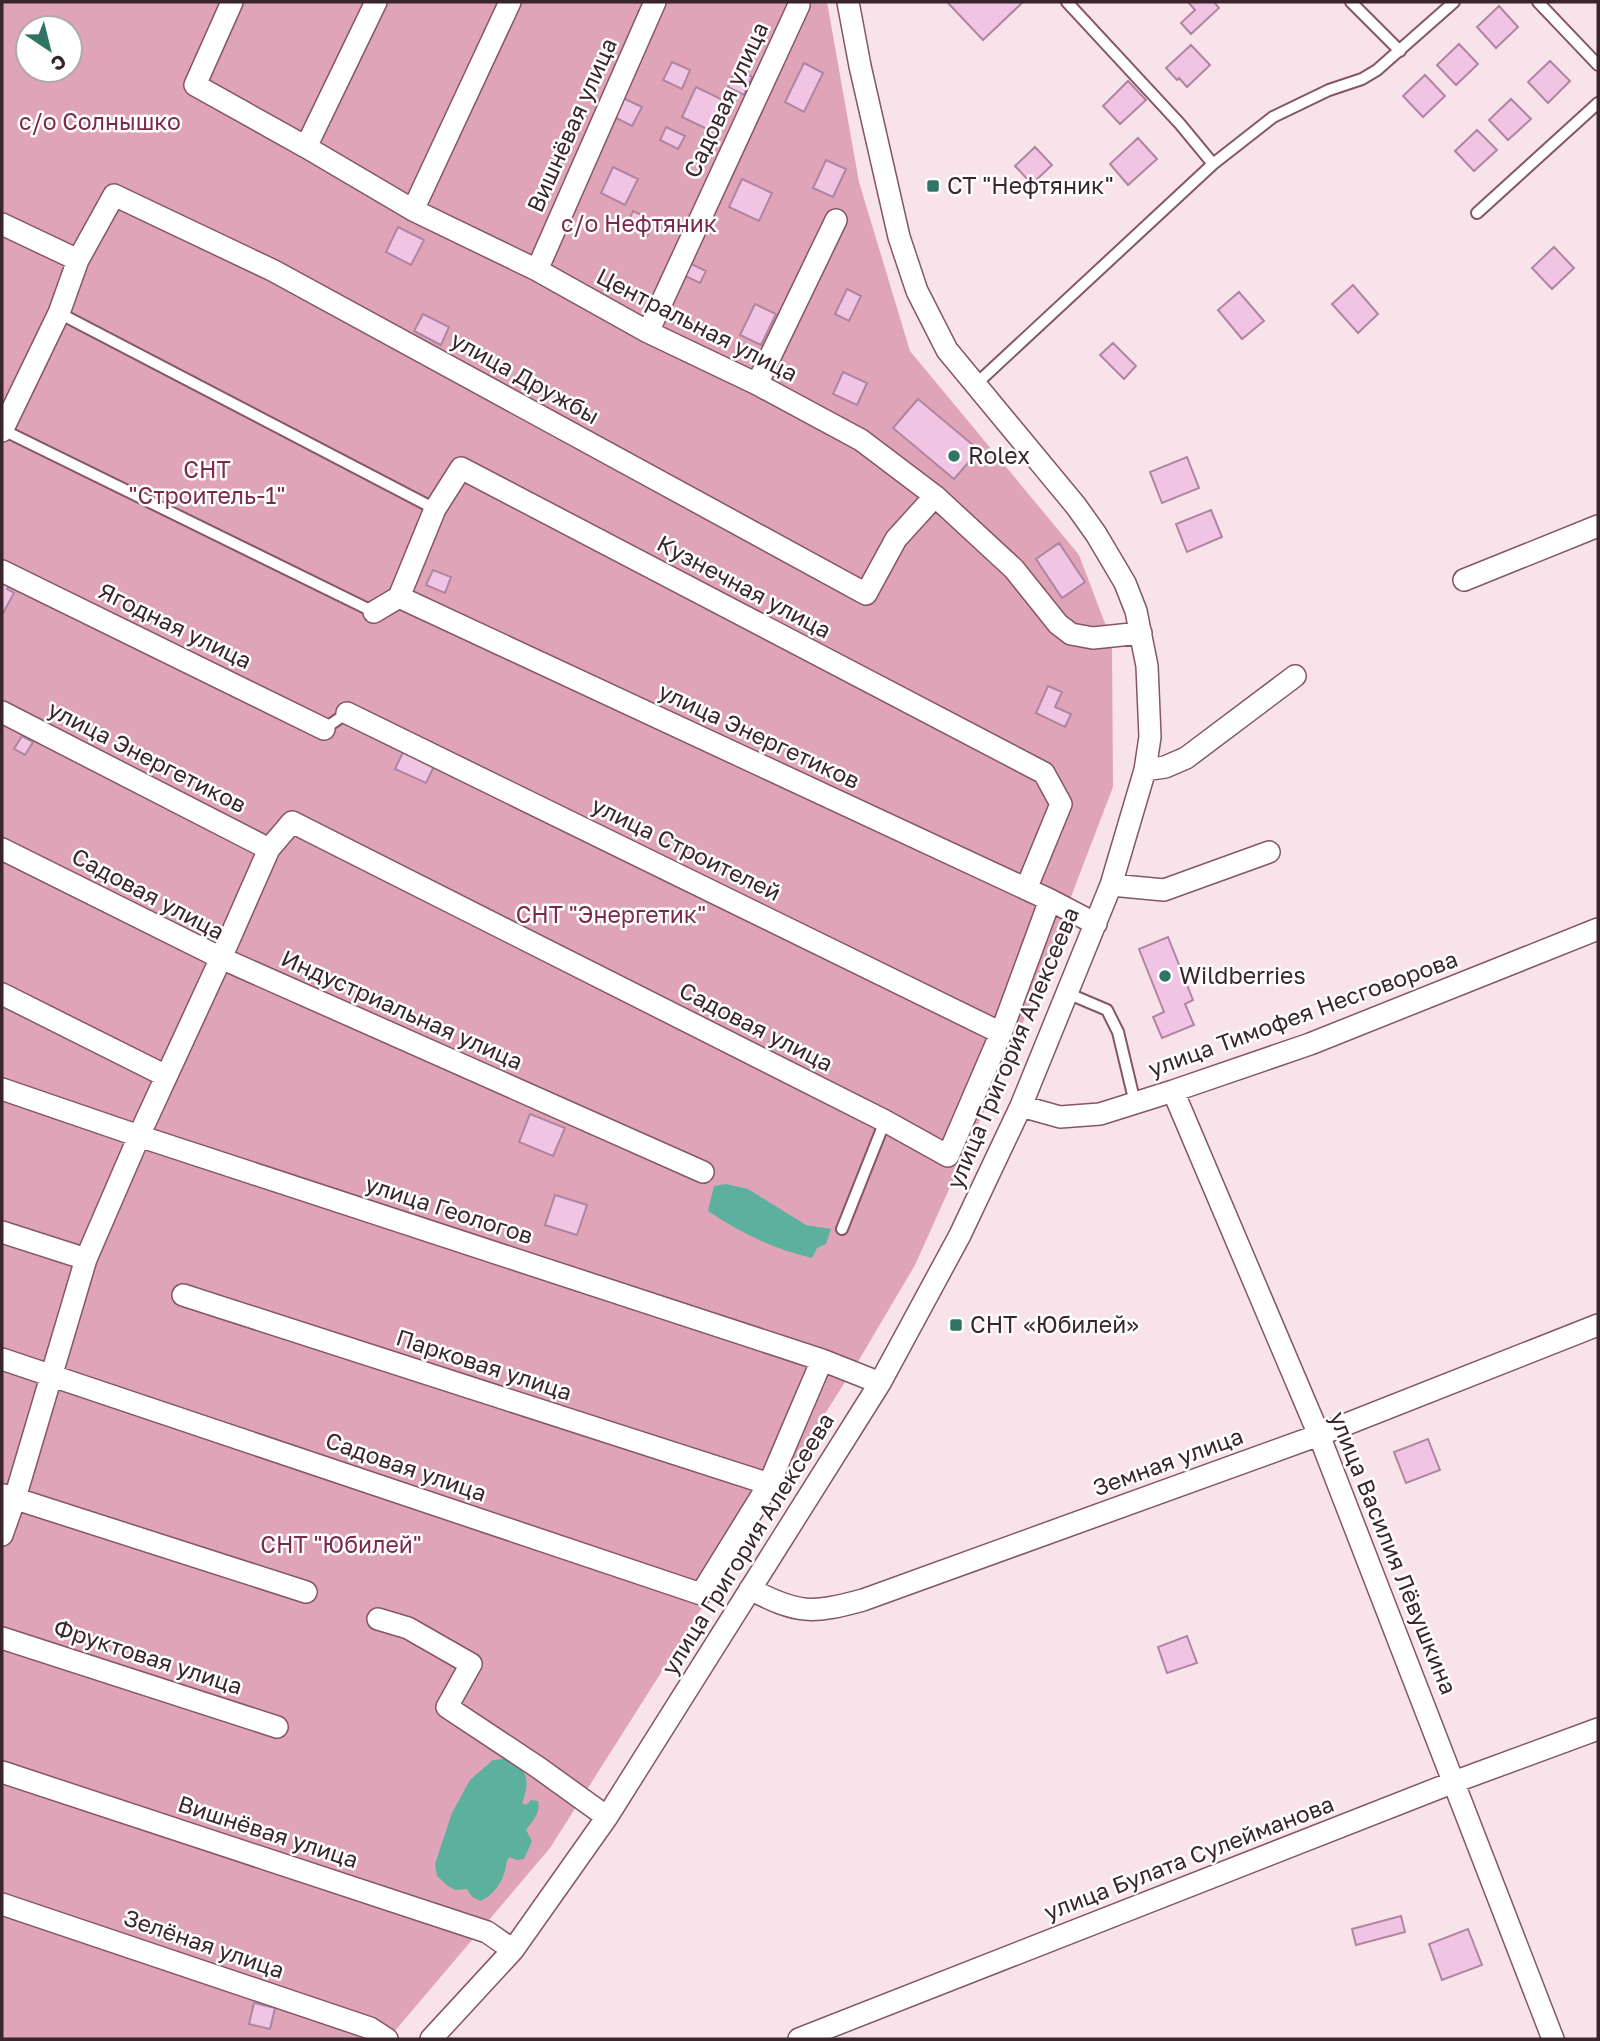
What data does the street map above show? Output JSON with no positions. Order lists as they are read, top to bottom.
{
  "streets": {
    "street": [
      "Садовая улица",
      "Вишнёвая улица",
      "Центральная улица",
      "улица Дружбы",
      "Кузнечная улица",
      "Ягодная улица",
      "улица Энергетиков",
      "улица Строителей",
      "Индустриальная улица",
      "улица Тимофея Несговорова",
      "улица Григория Алексеева",
      "улица Геологов",
      "Парковая улица",
      "Земная улица",
      "улица Василия Лёвушкина",
      "Фруктовая улица",
      "улица Булата Сулейманова",
      "Зелёная улица"
    ]
  },
  "crossings": [
    ["Садовая улица", "Центральная улица"],
    ["Садовая улица", "улица Энергетиков"],
    ["Садовая улица", "улица Строителей"],
    ["Садовая улица", "Индустриальная улица"],
    ["Садовая улица", "улица Геологов"],
    ["Садовая улица", "Парковая улица"],
    ["Вишнёвая улица", "Центральная улица"],
    ["Вишнёвая улица", "улица Григория Алексеева"],
    ["Центральная улица", "улица Дружбы"],
    ["Центральная улица", "улица Григория Алексеева"],
    ["Кузнечная улица", "улица Энергетиков"],
    ["улица Энергетиков", "улица Григория Алексеева"],
    ["улица Тимофея Несговорова", "улица Григория Алексеева"],
    ["улица Тимофея Несговорова", "улица Василия Лёвушкина"],
    ["улица Григория Алексеева", "улица Геологов"],
    ["улица Григория Алексеева", "Земная улица"],
    ["Земная улица", "улица Василия Лёвушкина"],
    ["улица Василия Лёвушкина", "улица Булата Сулейманова"]
  ],
  "parks": [
    "с/о Солнышко",
    "с/о Нефтяник",
    "СНТ \"Строитель-1\"",
    "СНТ \"Энергетик\"",
    "СНТ \"Юбилей\""
  ],
  "places": {
    "transit": ["СТ \"Нефтяник\"", "СНТ «Юбилей»"],
    "other": ["Rolex", "Wildberries"]
  },
  "north": "bottom right"
}
